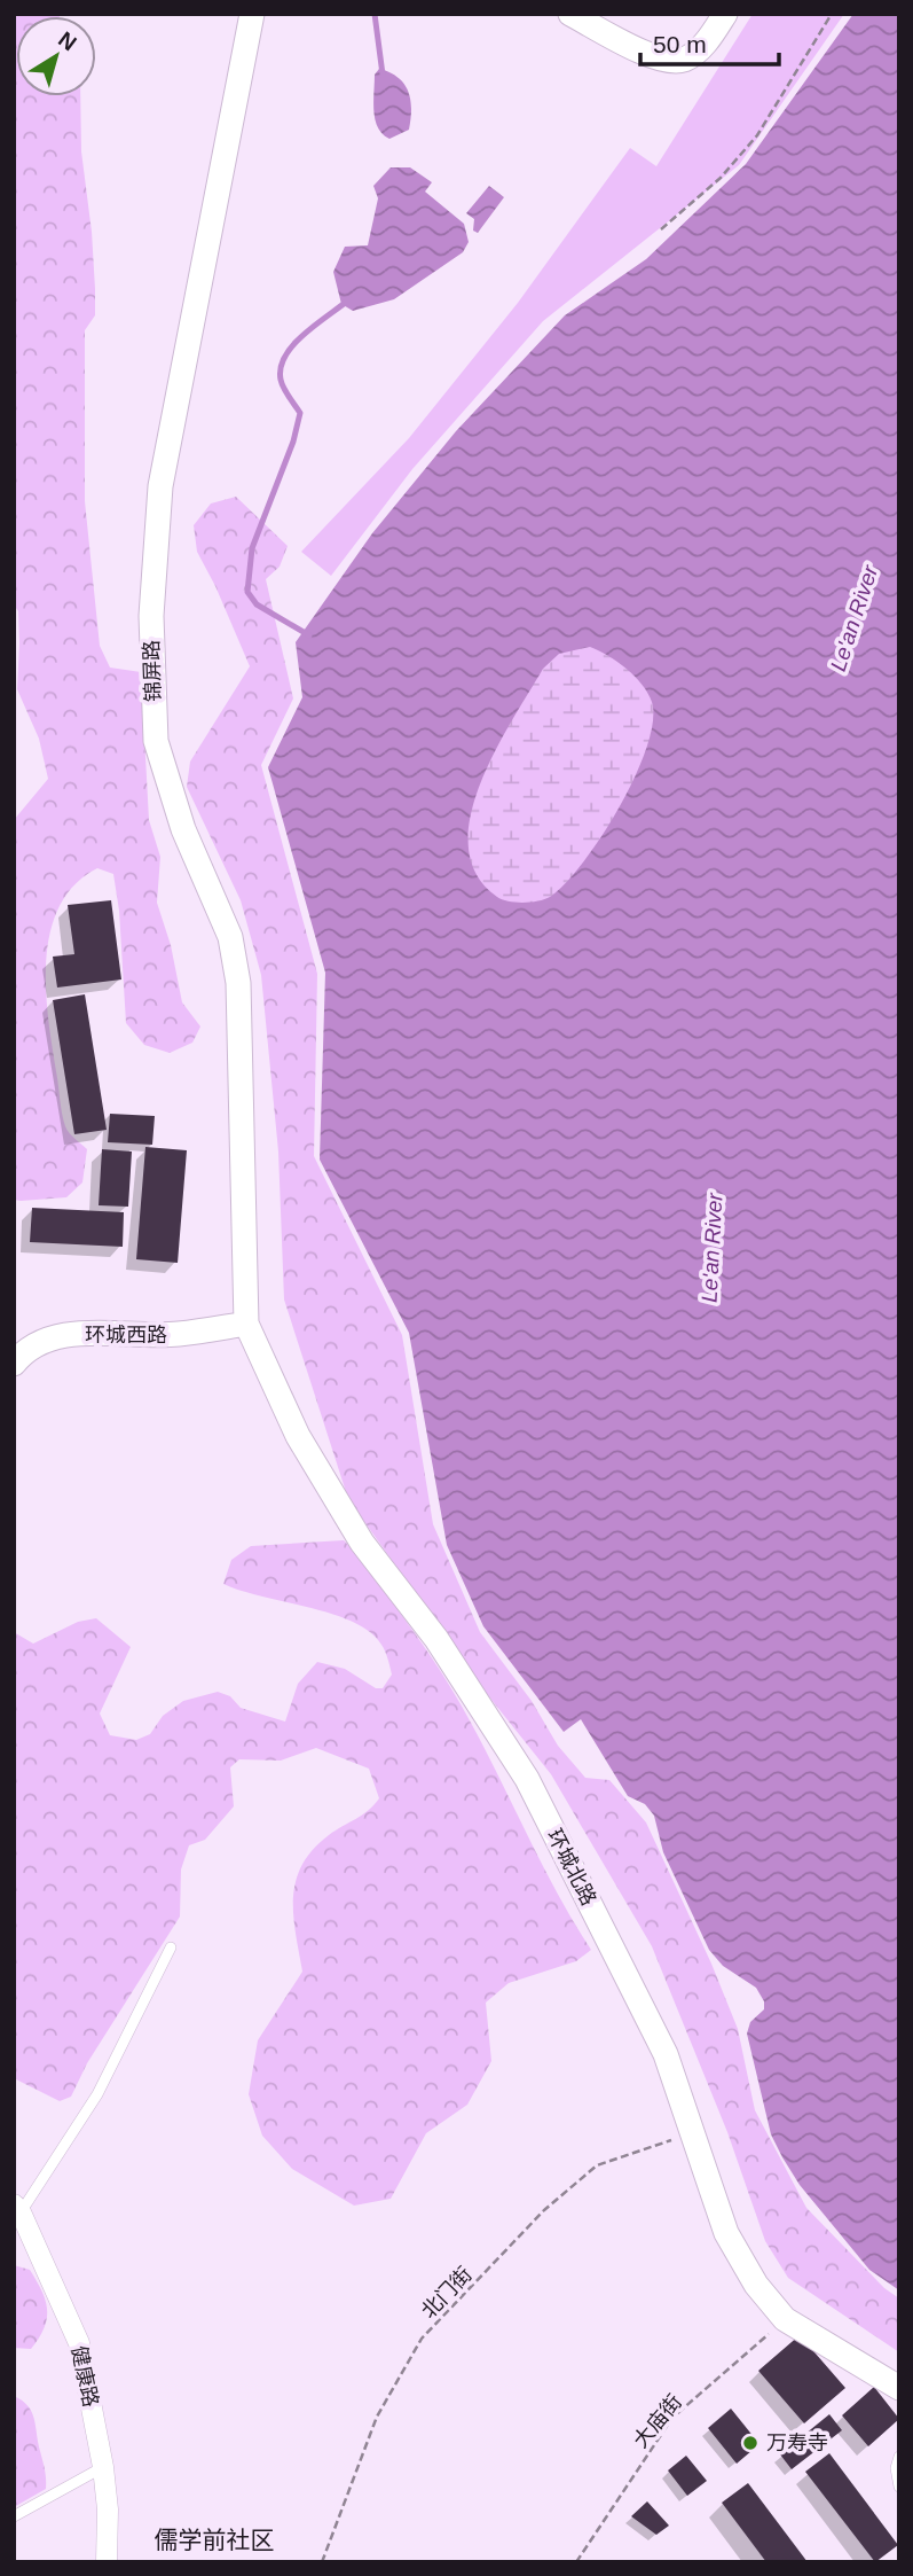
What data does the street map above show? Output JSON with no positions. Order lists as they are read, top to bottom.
{
  "streets": {
    "street": [
      "锦屏路",
      "环城西路",
      "环城北路",
      "健康路"
    ],
    "path": ["北门街", "大庙街"]
  },
  "crossings": [
    ["锦屏路", "环城西路"],
    ["锦屏路", "环城北路"],
    ["环城西路", "环城北路"],
    ["环城北路", "北门街"],
    ["环城北路", "大庙街"]
  ],
  "districts": ["儒学前社区"],
  "water": ["Le'an River"],
  "places": ["万寿寺"],
  "scale_bar": "50 m",
  "north": "top right"
}
